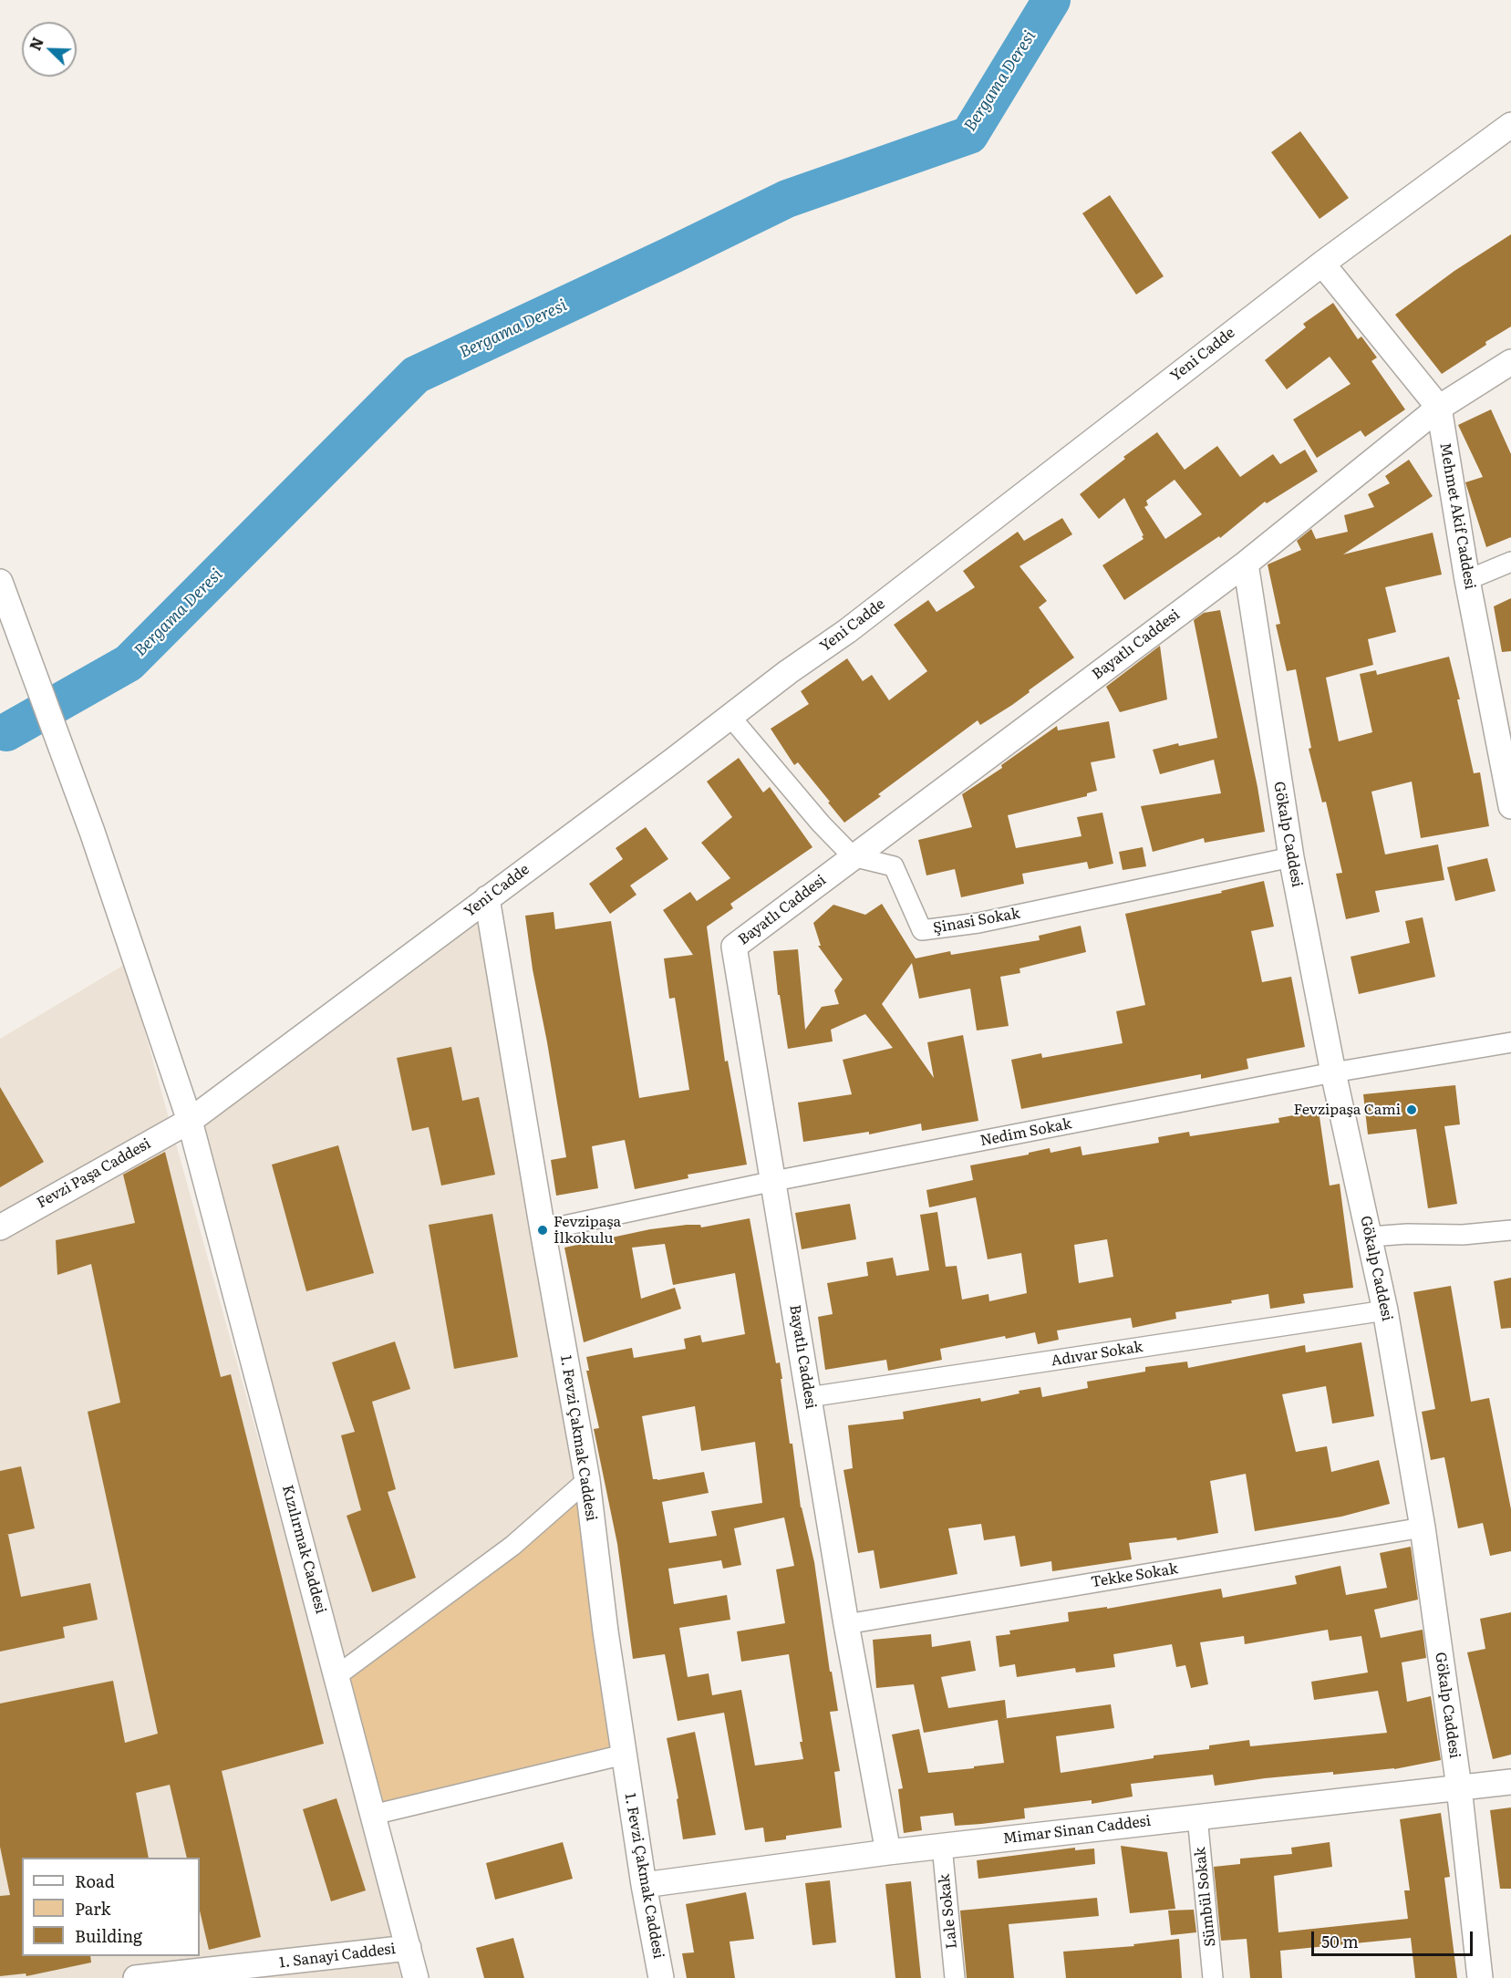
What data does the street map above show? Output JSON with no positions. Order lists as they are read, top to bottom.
{
  "streets": {
    "street": [
      "Yeni Cadde",
      "Mehmet Akif Caddesi",
      "Bayatlı Caddesi",
      "Gökalp Caddesi",
      "Şinasi Sokak",
      "Nedim Sokak",
      "Fevzi Paşa Caddesi",
      "Adıvar Sokak",
      "1. Fevzi Çakmak Caddesi",
      "Kızılırmak Caddesi",
      "Tekke Sokak",
      "Mimar Sinan Caddesi",
      "Sümbül Sokak",
      "Lale Sokak",
      "1. Sanayi Caddesi"
    ]
  },
  "crossings": [
    ["Yeni Cadde", "Mehmet Akif Caddesi"],
    ["Yeni Cadde", "Fevzi Paşa Caddesi"],
    ["Yeni Cadde", "1. Fevzi Çakmak Caddesi"],
    ["Yeni Cadde", "Kızılırmak Caddesi"],
    ["Mehmet Akif Caddesi", "Bayatlı Caddesi"],
    ["Bayatlı Caddesi", "Gökalp Caddesi"],
    ["Bayatlı Caddesi", "Şinasi Sokak"],
    ["Bayatlı Caddesi", "Nedim Sokak"],
    ["Bayatlı Caddesi", "Adıvar Sokak"],
    ["Bayatlı Caddesi", "Tekke Sokak"],
    ["Bayatlı Caddesi", "Mimar Sinan Caddesi"],
    ["Gökalp Caddesi", "Şinasi Sokak"],
    ["Gökalp Caddesi", "Nedim Sokak"],
    ["Gökalp Caddesi", "Adıvar Sokak"],
    ["Gökalp Caddesi", "Tekke Sokak"],
    ["Gökalp Caddesi", "Mimar Sinan Caddesi"],
    ["Nedim Sokak", "1. Fevzi Çakmak Caddesi"],
    ["Fevzi Paşa Caddesi", "Kızılırmak Caddesi"],
    ["1. Fevzi Çakmak Caddesi", "Mimar Sinan Caddesi"],
    ["Kızılırmak Caddesi", "1. Sanayi Caddesi"],
    ["Mimar Sinan Caddesi", "Sümbül Sokak"],
    ["Mimar Sinan Caddesi", "Lale Sokak"]
  ],
  "water": ["Bergama Deresi"],
  "places": ["Fevzipaşa Cami", "Fevzipaşa İlkokulu"],
  "legend": ["Road", "Park", "Building"],
  "scale_bar": "50 m",
  "north": "top left"
}
